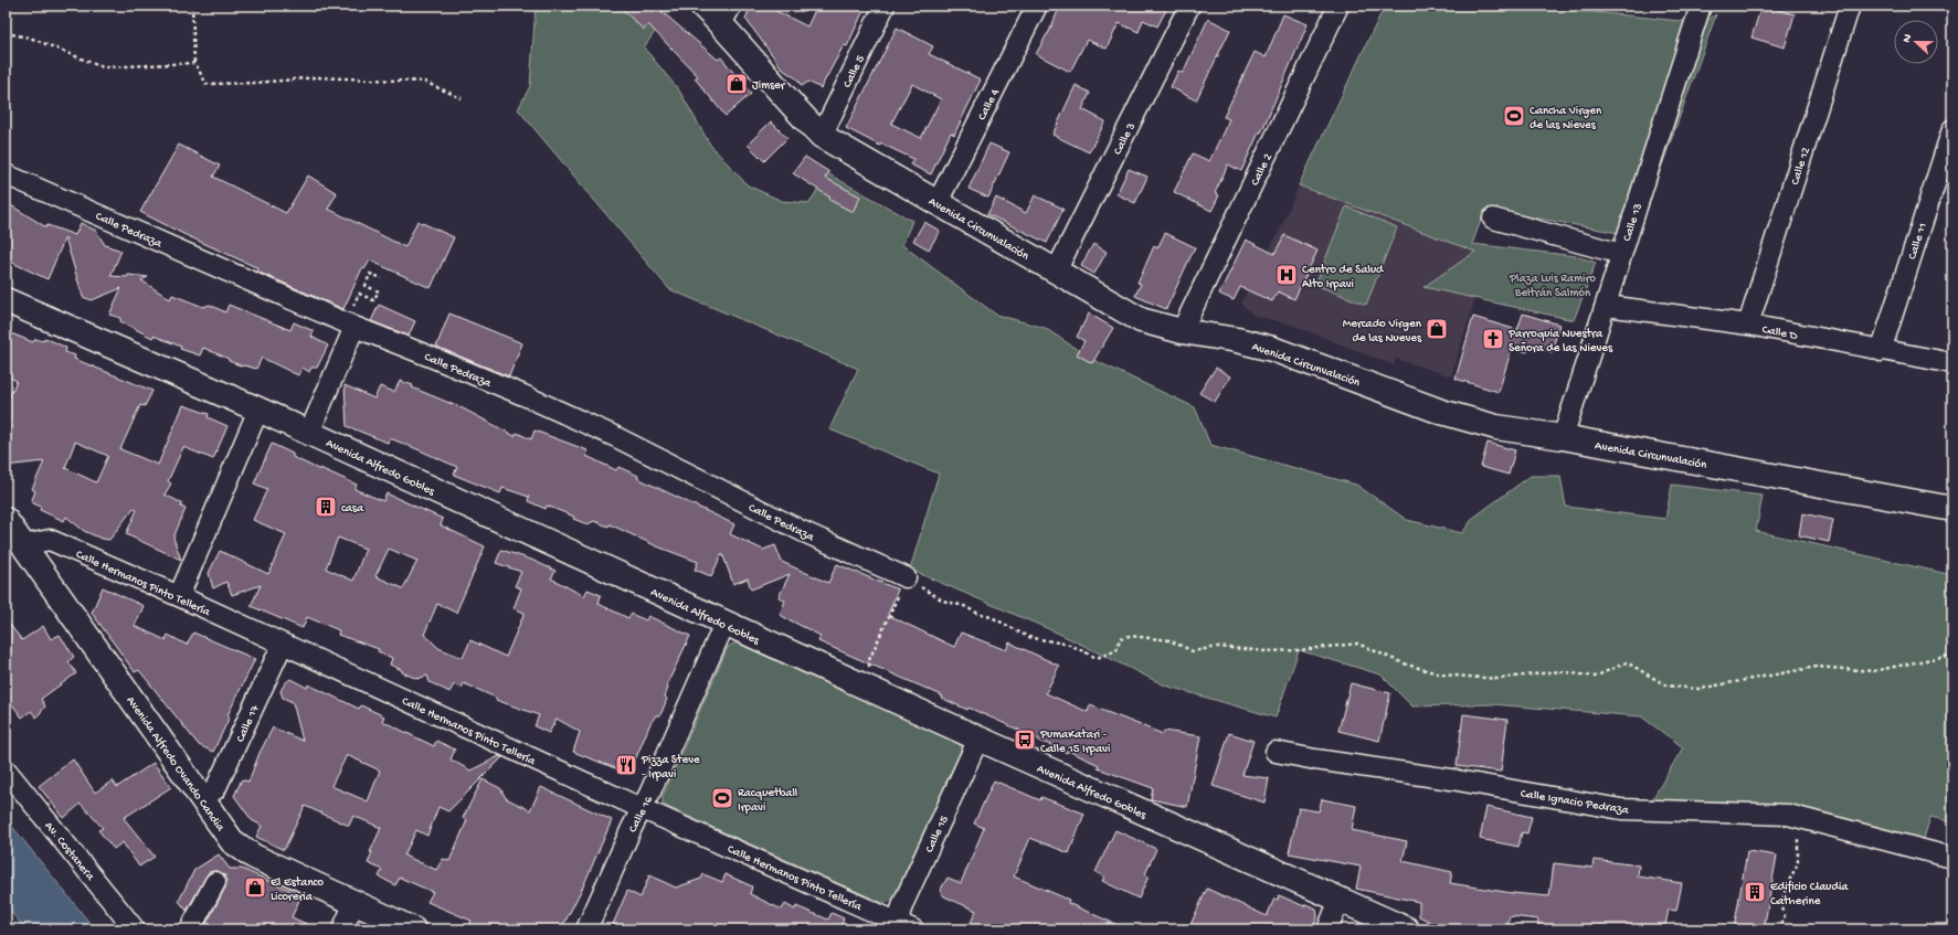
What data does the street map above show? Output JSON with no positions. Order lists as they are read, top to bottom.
{
  "streets": {
    "main road": ["Avenida Circunvalación", "Avenida Alfredo Gobles", "Avenida Alfredo Ovando Candia"],
    "street": [
      "Calle 5",
      "Calle 4",
      "Calle 3",
      "Calle 12",
      "Calle 2",
      "Calle 13",
      "Calle Pedraza",
      "Calle 11",
      "Calle D",
      "Calle Hermanos Pinto Tellería",
      "Calle 17",
      "Calle Ignacio Pedraza",
      "Calle 16",
      "Calle 15",
      "Av. Costanera"
    ]
  },
  "crossings": [
    ["Calle 5", "Avenida Circunvalación"],
    ["Calle 4", "Avenida Circunvalación"],
    ["Calle 3", "Avenida Circunvalación"],
    ["Calle 12", "Calle D"],
    ["Calle 2", "Avenida Circunvalación"],
    ["Calle 13", "Avenida Circunvalación"],
    ["Calle 13", "Calle D"],
    ["Calle 11", "Calle D"],
    ["Avenida Alfredo Gobles", "Calle 16"],
    ["Avenida Alfredo Gobles", "Calle 15"],
    ["Calle Hermanos Pinto Tellería", "Calle 17"],
    ["Calle Hermanos Pinto Tellería", "Avenida Alfredo Ovando Candia"],
    ["Calle Hermanos Pinto Tellería", "Calle 16"],
    ["Calle Hermanos Pinto Tellería", "Calle 15"],
    ["Calle 17", "Avenida Alfredo Ovando Candia"]
  ],
  "parks": ["Plaza Luis Ramiro Beltrán Salmón"],
  "places": {
    "shop": ["Jimser", "Mercado Virgen de las Nueves", "El Estanco Licoreria"],
    "sports": ["Cancha Virgen de las Nieves", "Racquetball Irpavi"],
    "hospital": ["Centro de Salud Alto Irpavi"],
    "church": ["Parroquia Nuestra Señora de las Nieves"],
    "building": ["casa", "Edificio Claudia Catherine"],
    "bus stop": ["PumaKatari - Calle 15 Irpavi"],
    "restaurant": ["Pizza Steve - Irpavi"]
  },
  "north": "left"
}
